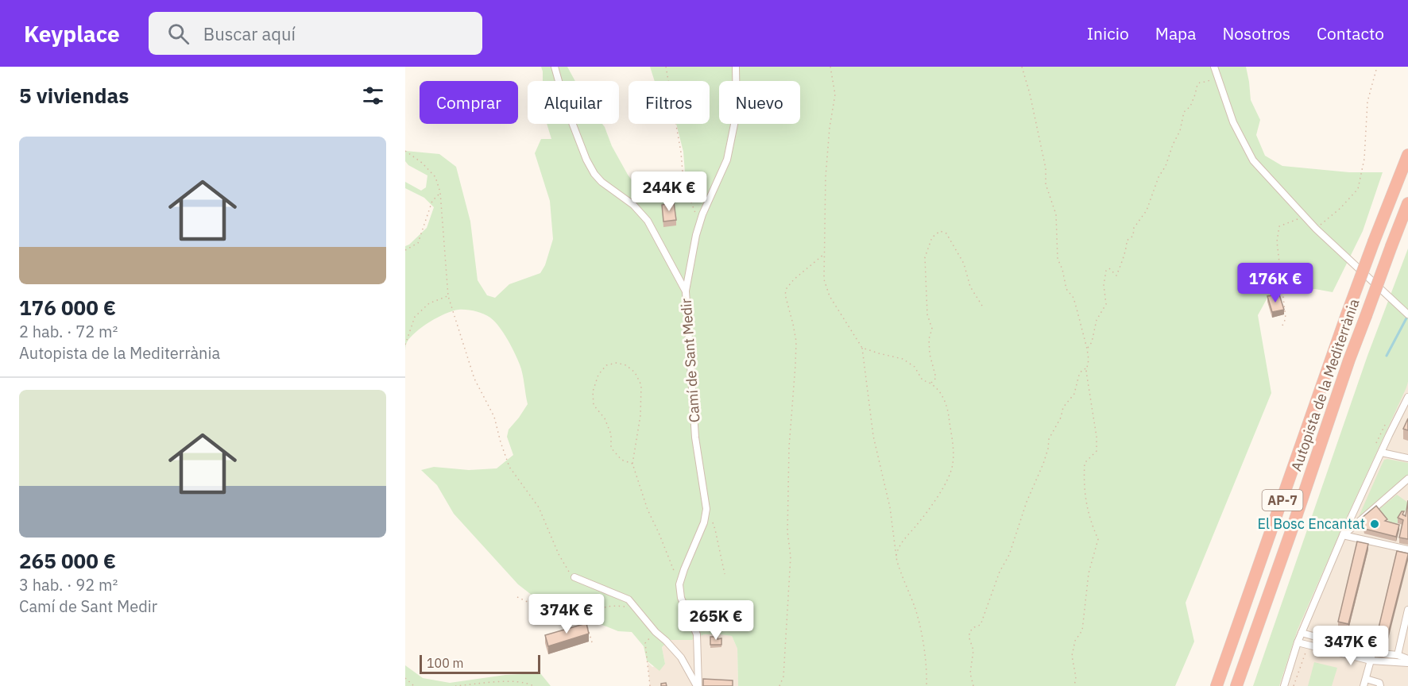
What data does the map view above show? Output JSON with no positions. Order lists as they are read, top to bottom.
{
  "streets": {
    "highway": ["Autopista de la Mediterrània", "AP-7"],
    "street": ["Camí de Sant Medir"]
  },
  "places": ["El Bosc Encantat"],
  "scale_bar": "100 m",
  "page": {
    "header": "Keyplace",
    "search": "Buscar aquí",
    "nav": [
      "Inicio",
      "Mapa",
      "Nosotros",
      "Contacto"
    ],
    "heading": "5 viviendas",
    "chip": [
      "Comprar",
      "Alquilar",
      "Filtros",
      "Nuevo"
    ],
    "list": [
      {
        "name": "176 000 €",
        "note": "2 hab. · 72 m² · Autopista de la Mediterrània"
      },
      {
        "name": "265 000 €",
        "note": "3 hab. · 92 m² · Camí de Sant Medir"
      }
    ],
    "price": [
      "244K €",
      "176K €",
      "374K €",
      "265K €",
      "347K €"
    ],
    "scale": "100 m"
  }
}
